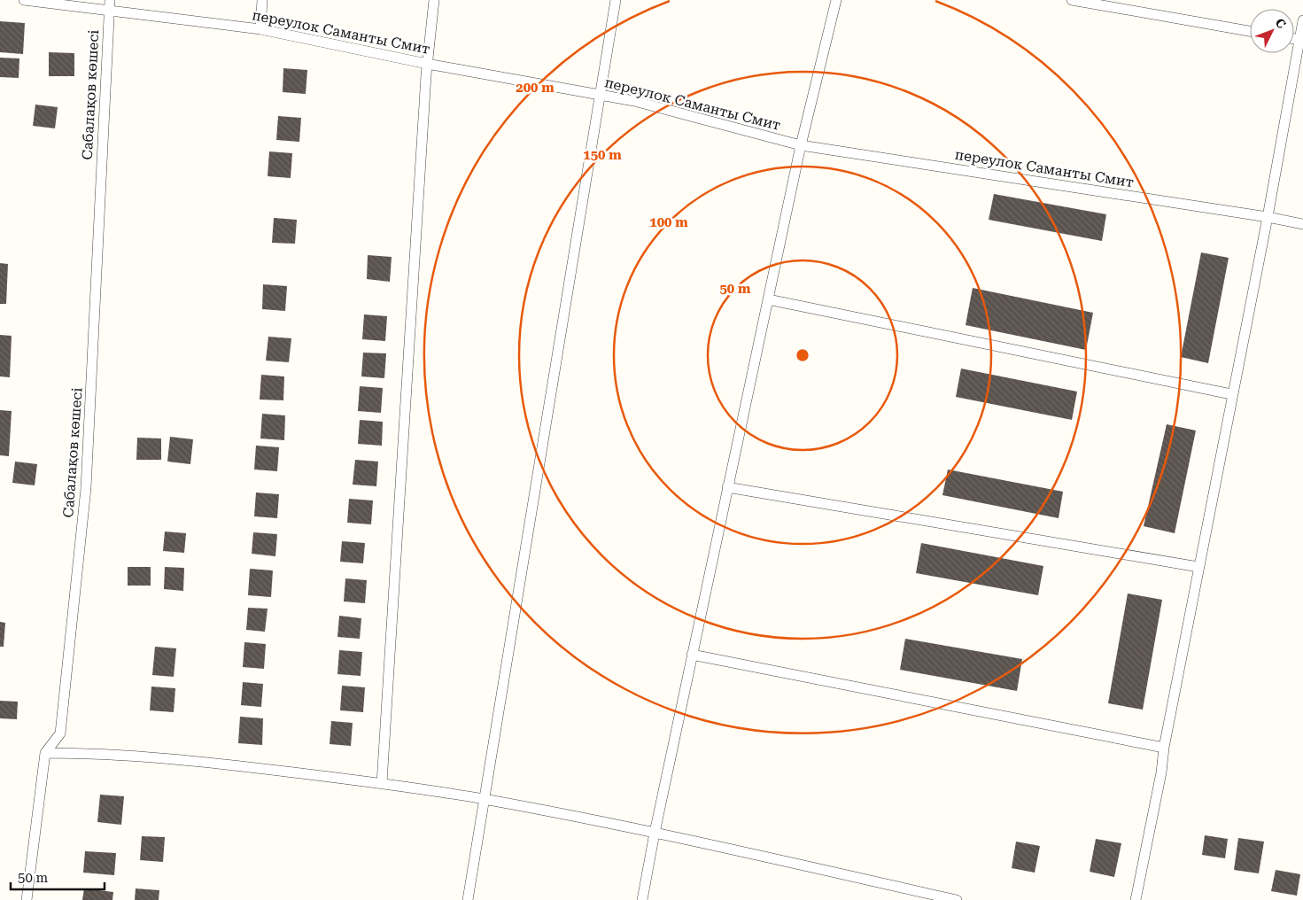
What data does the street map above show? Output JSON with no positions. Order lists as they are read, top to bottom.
{
  "streets": {
    "street": ["переулок Саманты Смит", "Сабалақов көшесі"]
  },
  "crossings": [
    ["переулок Саманты Смит", "Сабалақов көшесі"]
  ],
  "scale_bar": "50 m",
  "north": "top right",
  "rings": [
    "200 m",
    "150 m",
    "100 m",
    "50 m"
  ]
}
